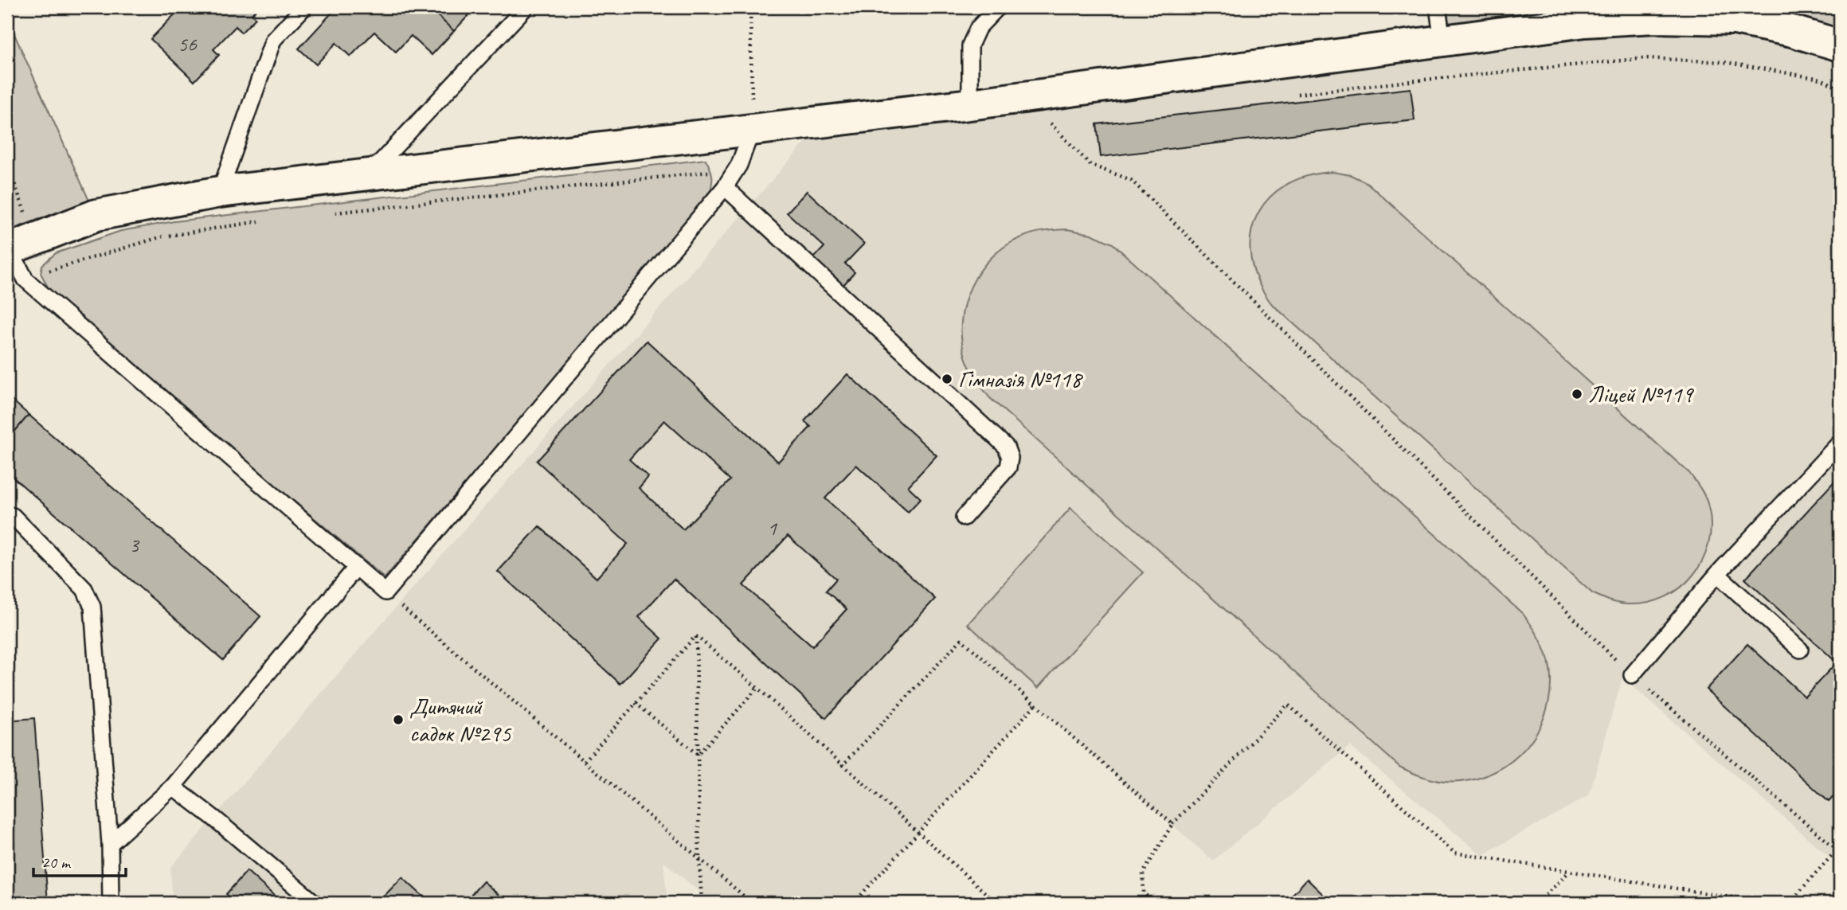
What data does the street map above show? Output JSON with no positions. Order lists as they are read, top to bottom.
{
  "places": ["Гімназія №118", "Ліцей №119", "Дитячий садок №295"],
  "house_numbers": ["56", "1", "3"],
  "scale_bar": "20 m"
}
